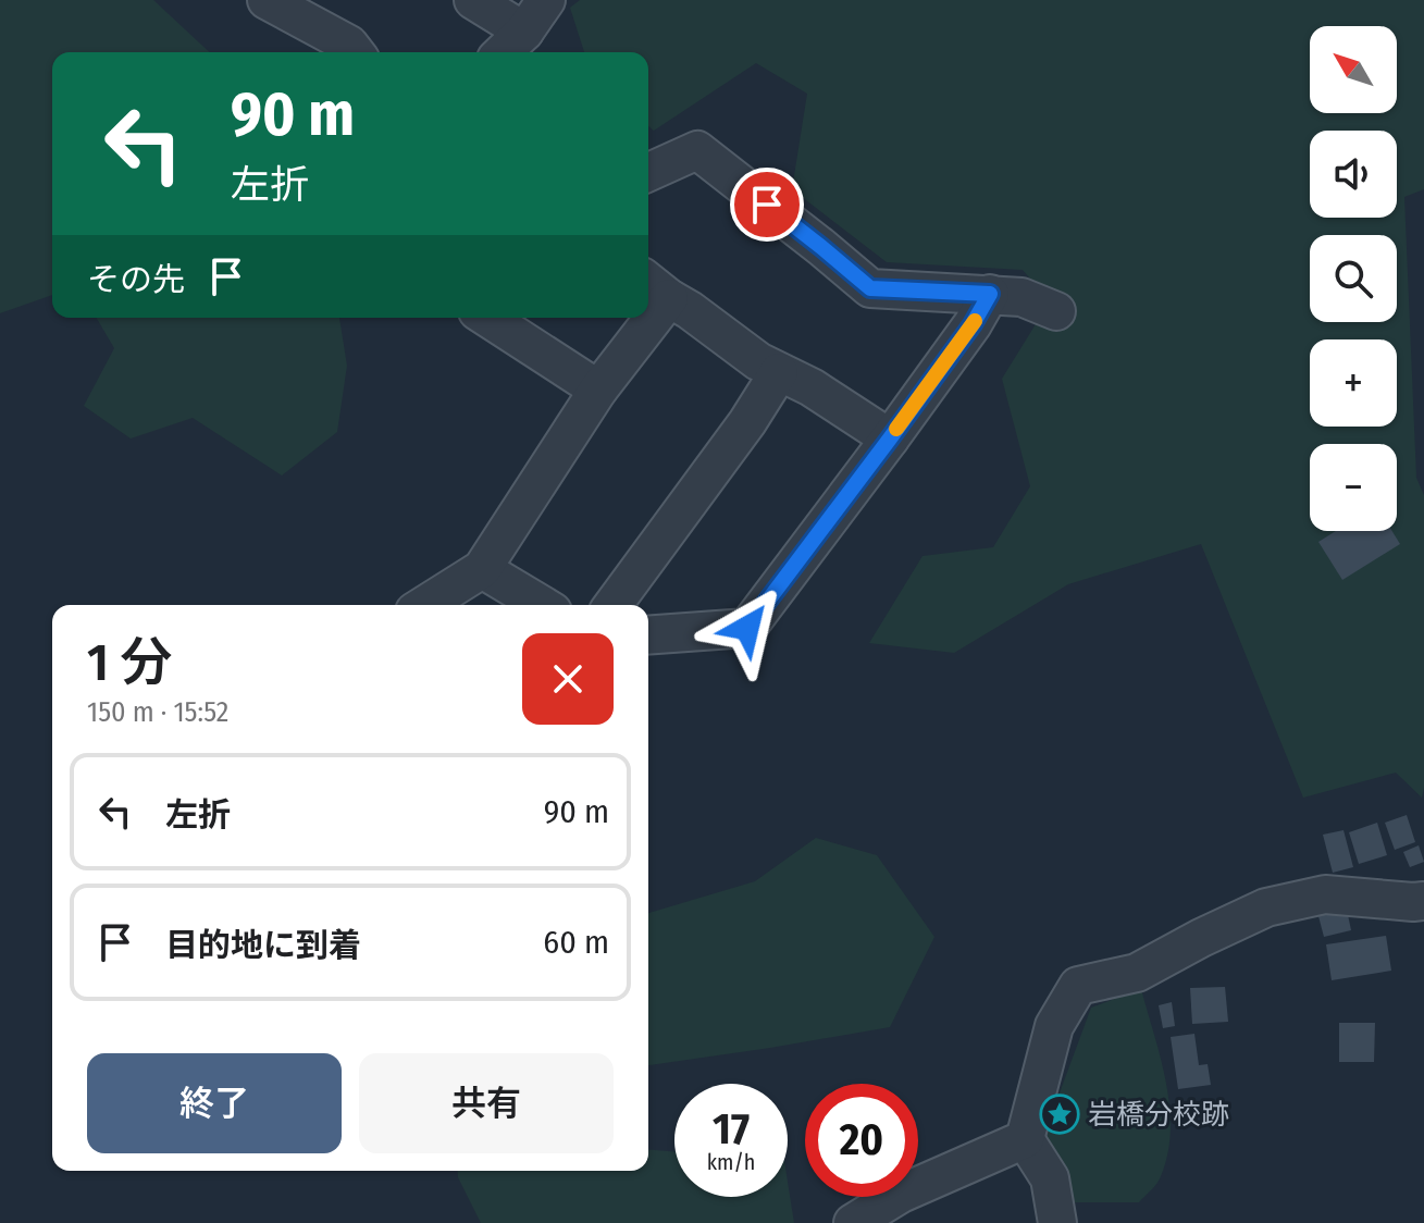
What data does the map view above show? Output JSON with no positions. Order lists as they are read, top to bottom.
{
  "places": {
    "place": ["岩橋分校跡"]
  },
  "north": "top left",
  "page": {
    "map_buttons": ["+", "−"],
    "turn": ["90 m", "左折"],
    "then": "その先",
    "heading": ["1 分", "150 m · 15:52"],
    "list": [
      {
        "name": "左折",
        "value": "90 m"
      },
      {
        "name": "目的地に到着",
        "value": "60 m"
      }
    ],
    "buttons": ["終了", "共有"],
    "speed": "17 km/h",
    "limit": "20"
  }
}
